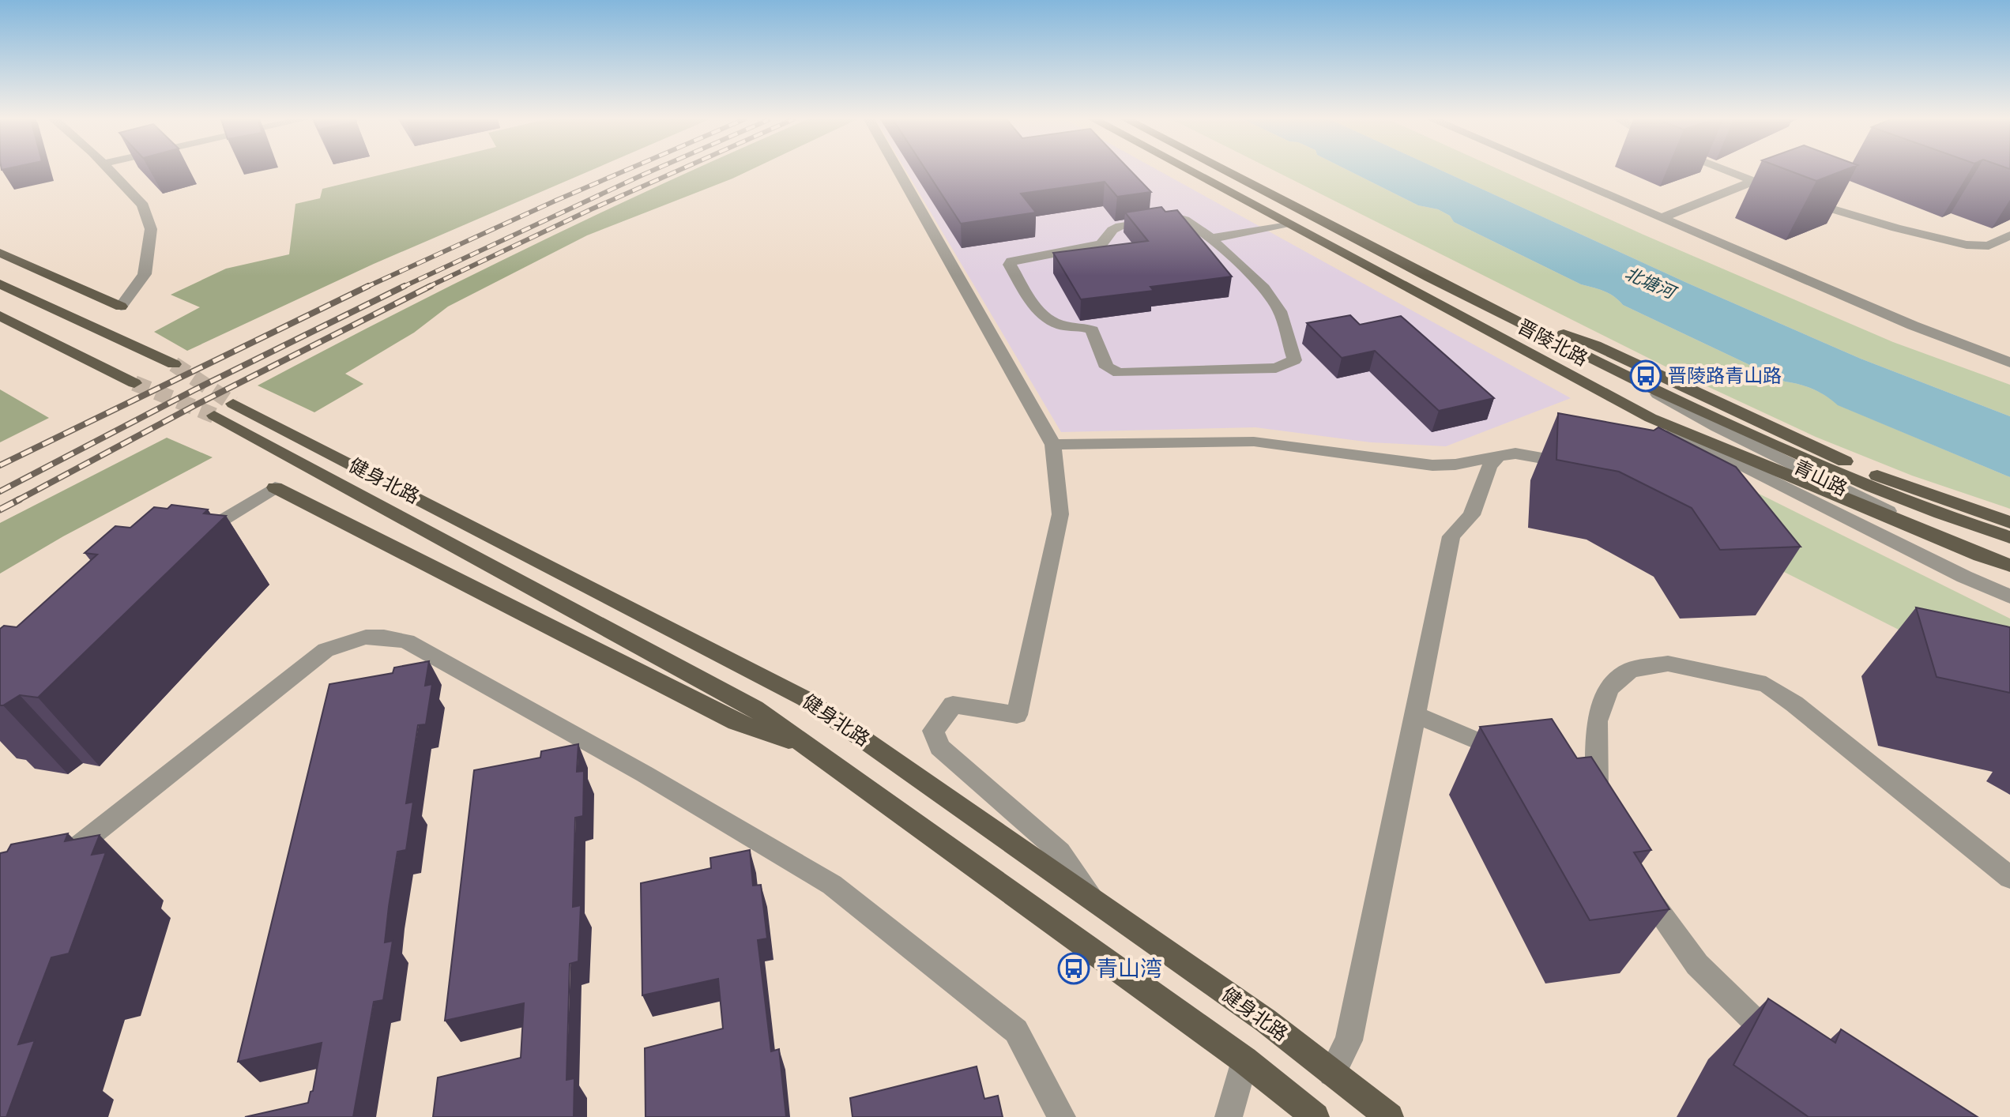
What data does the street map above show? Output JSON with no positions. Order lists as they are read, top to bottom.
{
  "streets": {
    "main road": ["晋陵北路", "健身北路"],
    "street": ["青山路"]
  },
  "crossings": [
    ["晋陵北路", "青山路"]
  ],
  "water": ["北塘河"],
  "places": {
    "bus stop": ["晋陵路青山路", "青山湾"]
  }
}
